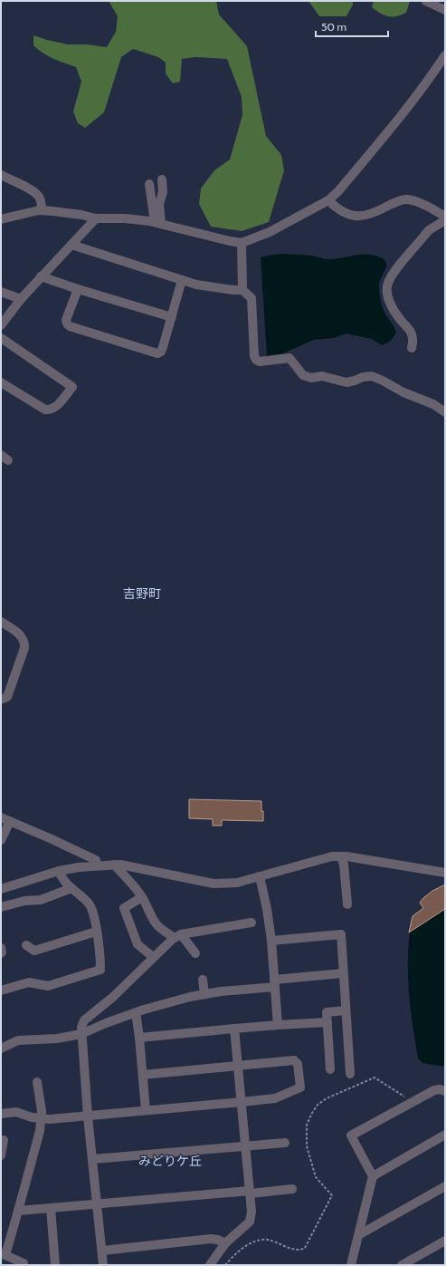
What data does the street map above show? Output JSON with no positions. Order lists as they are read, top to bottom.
{
  "districts": ["吉野町", "みどりケ丘"],
  "scale_bar": "50 m"
}
